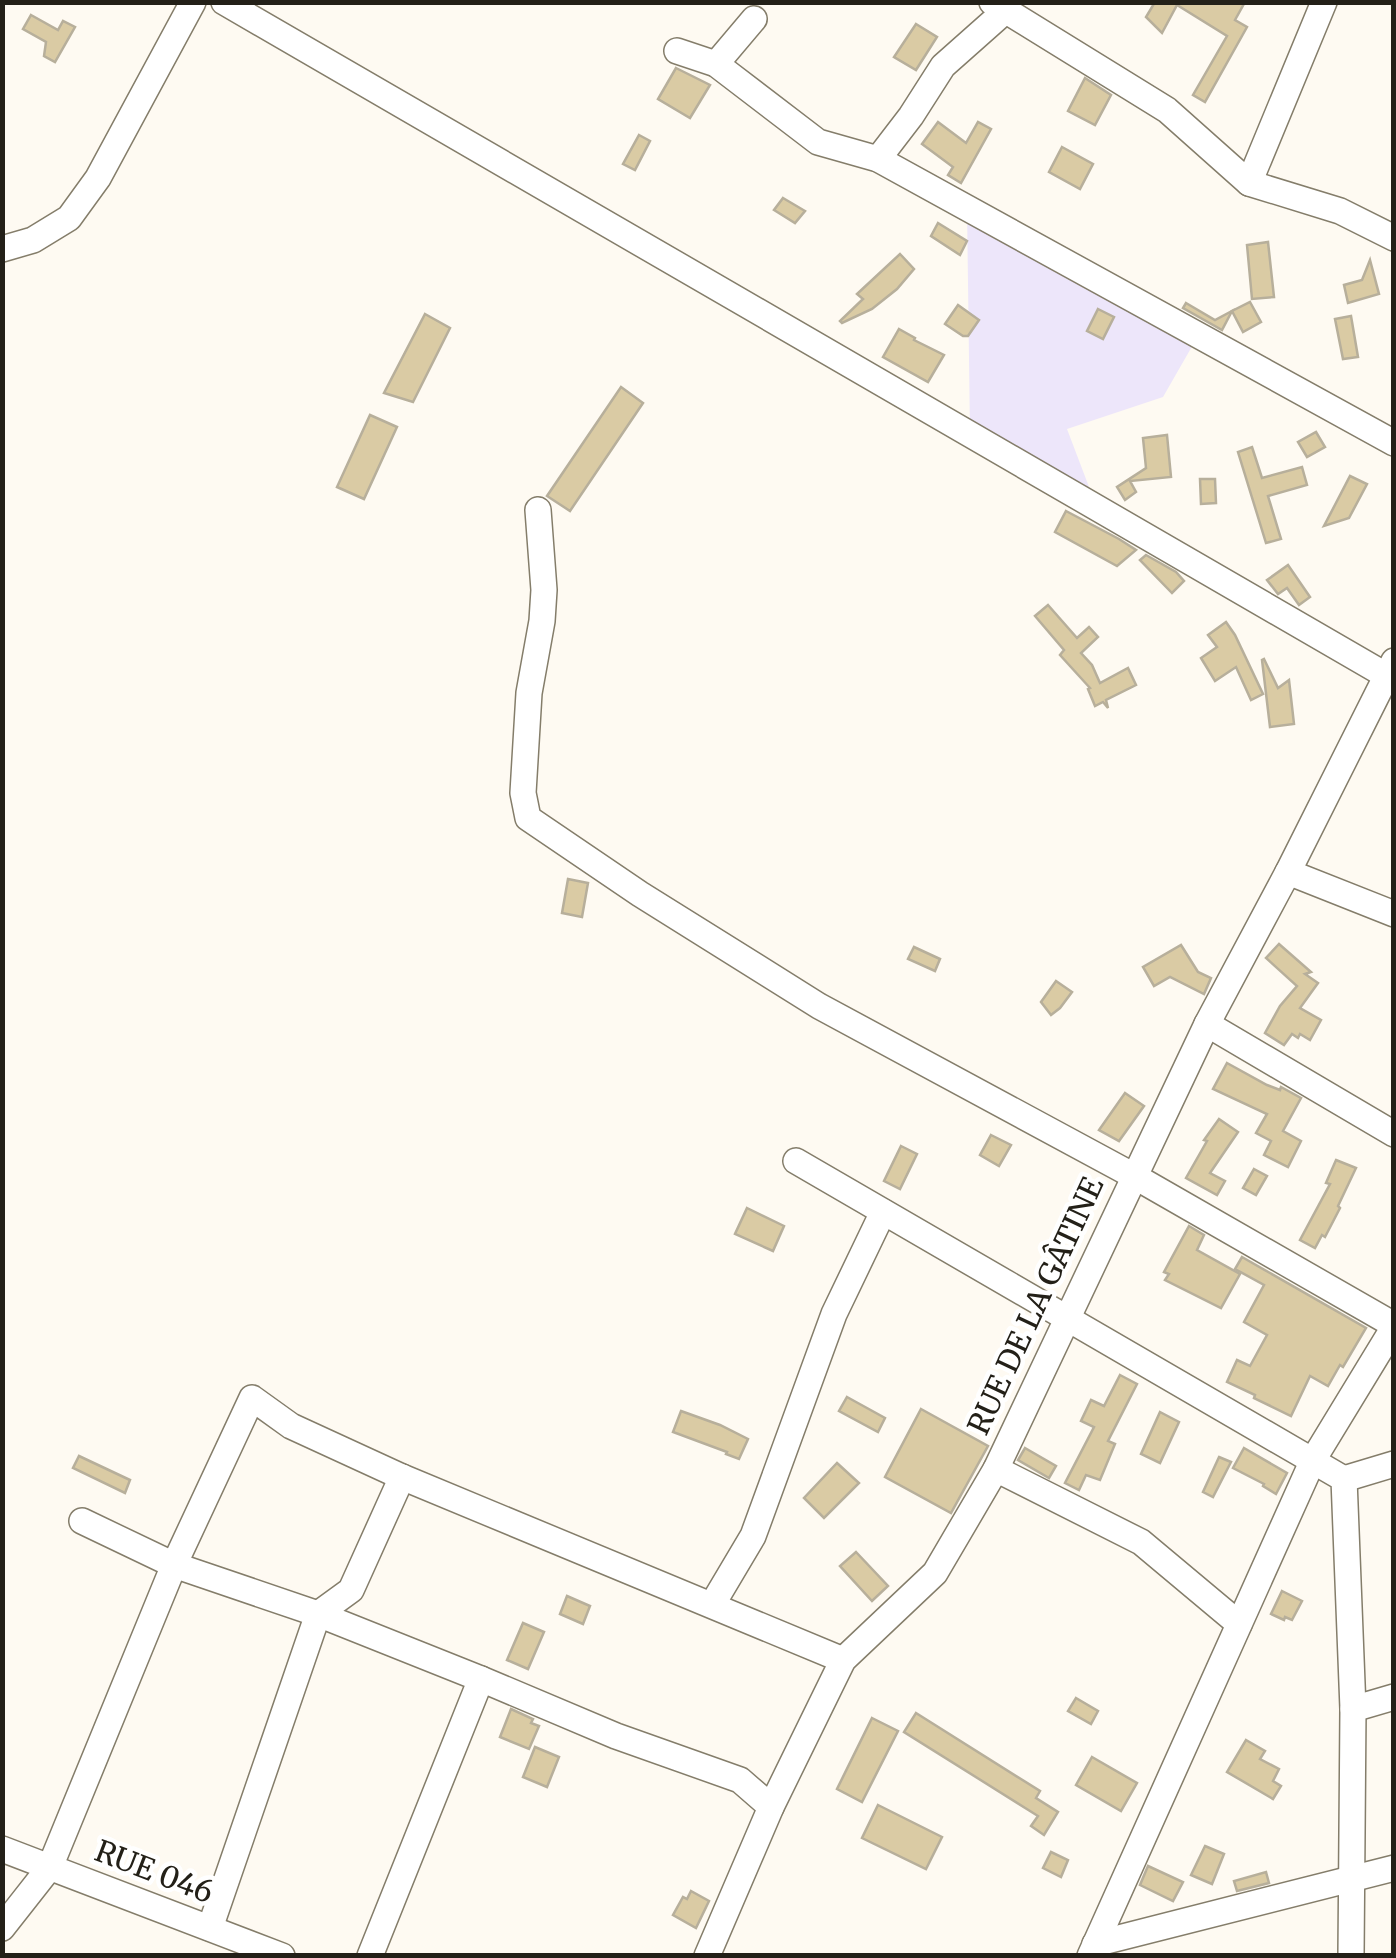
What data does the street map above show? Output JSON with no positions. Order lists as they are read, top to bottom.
{
  "streets": {
    "street": ["RUE DE LA GÂTINE", "RUE 046"]
  }
}
